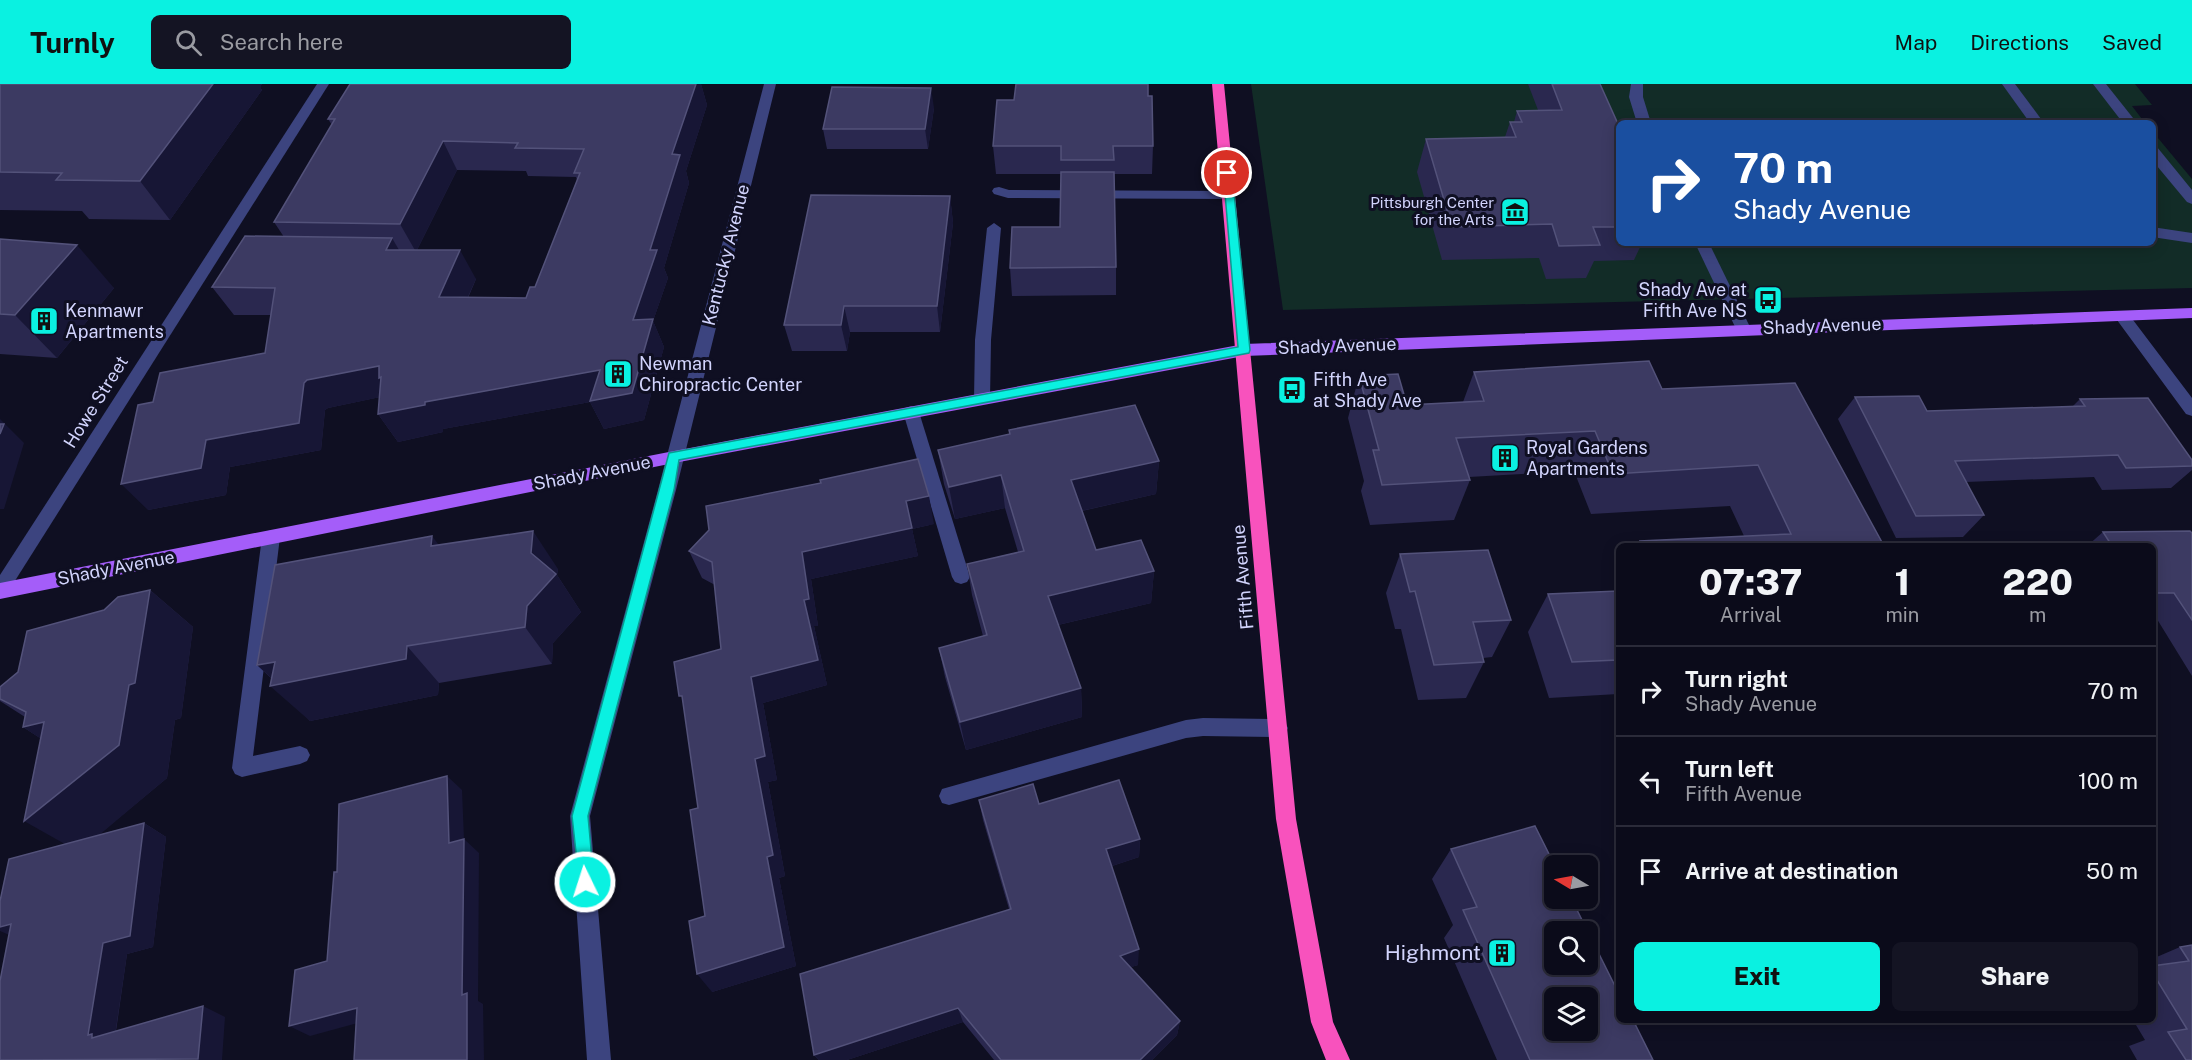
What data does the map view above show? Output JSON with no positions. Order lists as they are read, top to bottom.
{
  "streets": {
    "highway": ["Fifth Avenue"],
    "main road": ["Shady Avenue"],
    "street": ["Kentucky Avenue", "Howe Street"]
  },
  "crossings": [
    ["Kentucky Avenue", "Shady Avenue"],
    ["Shady Avenue", "Howe Street"],
    ["Shady Avenue", "Fifth Avenue"]
  ],
  "places": {
    "museum": ["Pittsburgh Center for the Arts"],
    "bus stop": ["Shady Ave at Fifth Ave NS", "Fifth Ave at Shady Ave"],
    "building": [
      "Kenmawr Apartments",
      "Newman Chiropractic Center",
      "Royal Gardens Apartments",
      "Highmont"
    ]
  },
  "north": "left",
  "page": {
    "header": "Turnly",
    "search": "Search here",
    "nav": ["Map", "Directions", "Saved"],
    "turn": ["70 m", "Shady Avenue"],
    "eta": [
      "07:37",
      "Arrival",
      "1",
      "min",
      "220",
      "m"
    ],
    "list": [
      {
        "name": "Turn right",
        "note": "Shady Avenue",
        "value": "70 m"
      },
      {
        "name": "Turn left",
        "note": "Fifth Avenue",
        "value": "100 m"
      },
      {
        "name": "Arrive at destination",
        "value": "50 m"
      }
    ],
    "buttons": ["Exit", "Share"]
  }
}
